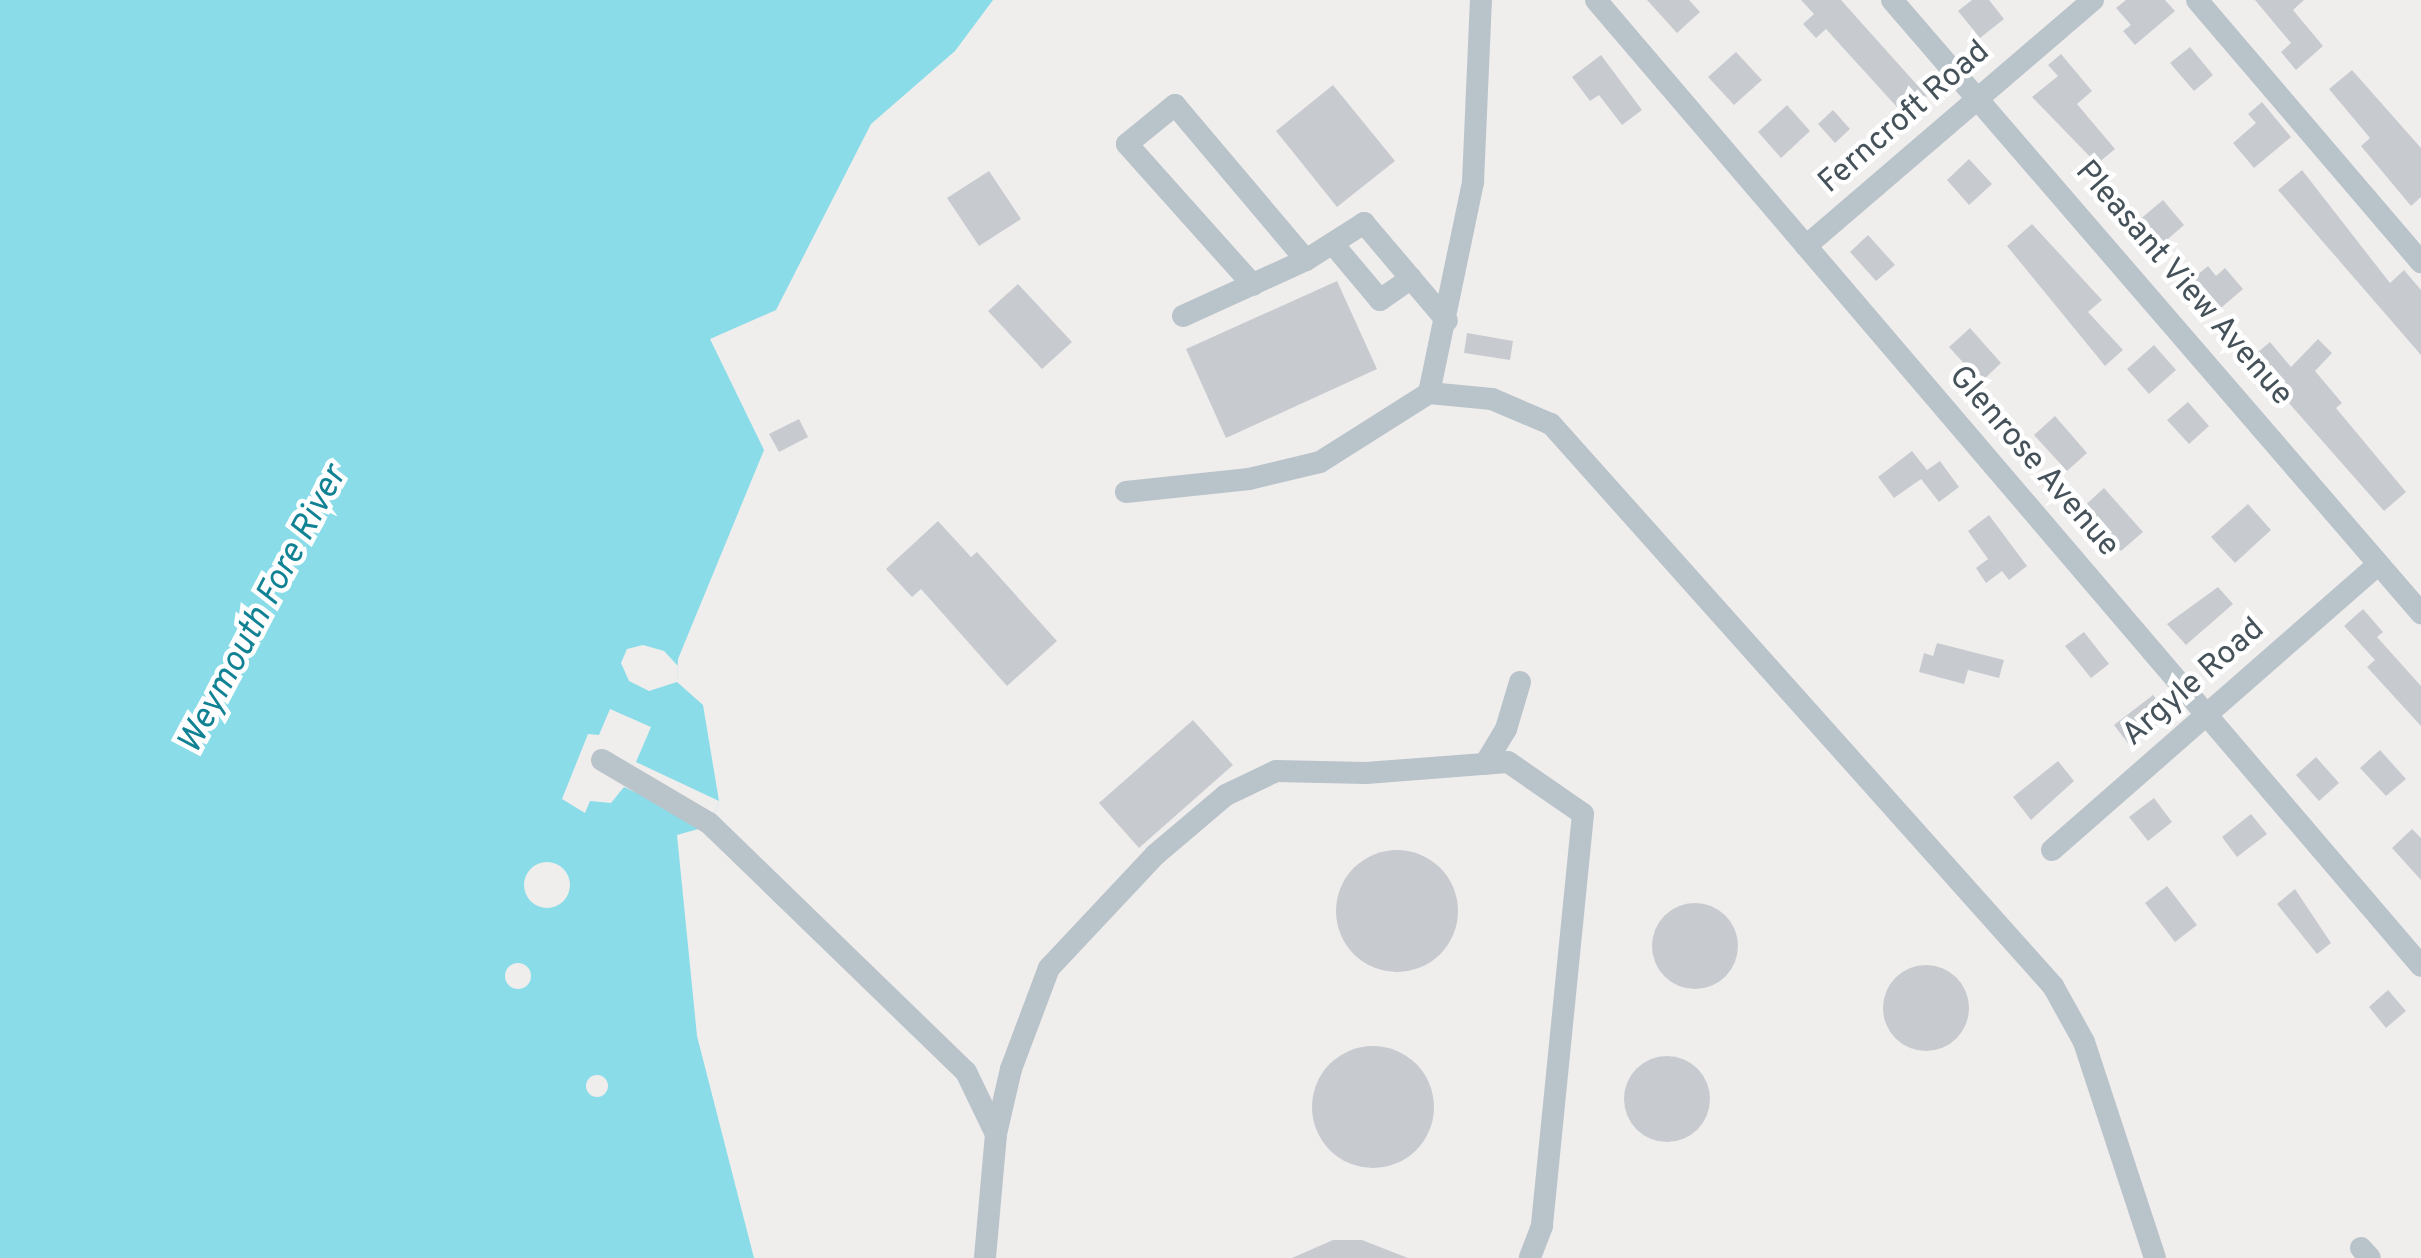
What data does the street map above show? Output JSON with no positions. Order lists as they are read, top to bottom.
{
  "streets": {
    "street": [
      "Ferncroft Road",
      "Pleasant View Avenue",
      "Glenrose Avenue",
      "Argyle Road"
    ]
  },
  "crossings": [
    ["Ferncroft Road", "Pleasant View Avenue"],
    ["Ferncroft Road", "Glenrose Avenue"],
    ["Pleasant View Avenue", "Argyle Road"],
    ["Glenrose Avenue", "Argyle Road"]
  ],
  "water": ["Weymouth Fore River"]
}
